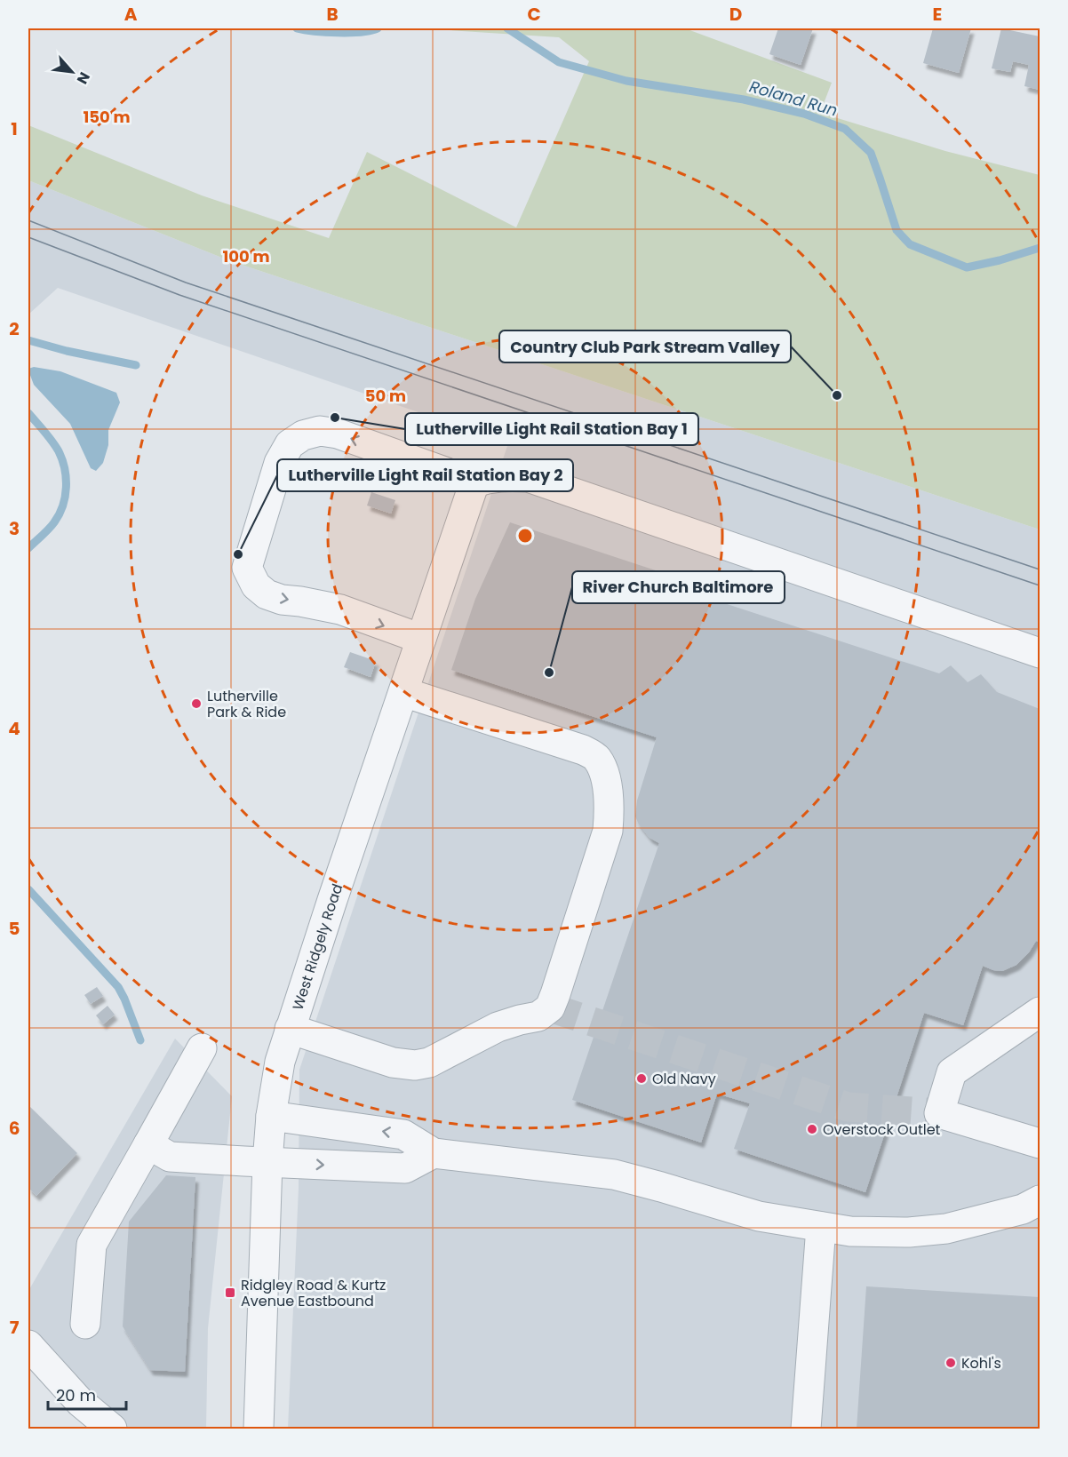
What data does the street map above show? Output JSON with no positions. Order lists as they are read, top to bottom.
{
  "streets": {
    "street": ["West Ridgely Road"]
  },
  "water": ["Roland Run"],
  "places": {
    "other": [
      "Country Club Park Stream Valley",
      "Lutherville Light Rail Station Bay 1",
      "Lutherville Light Rail Station Bay 2",
      "River Church Baltimore",
      "Lutherville Park & Ride",
      "Old Navy",
      "Overstock Outlet",
      "Kohl's"
    ],
    "transit": ["Ridgley Road & Kurtz Avenue Eastbound"]
  },
  "scale_bar": "20 m",
  "north": "bottom right",
  "grid": {
    "columns": [
      "A",
      "B",
      "C",
      "D",
      "E"
    ],
    "rows": [
      "1",
      "2",
      "3",
      "4",
      "5",
      "6",
      "7"
    ]
  },
  "rings": ["150 m", "100 m", "50 m"]
}
